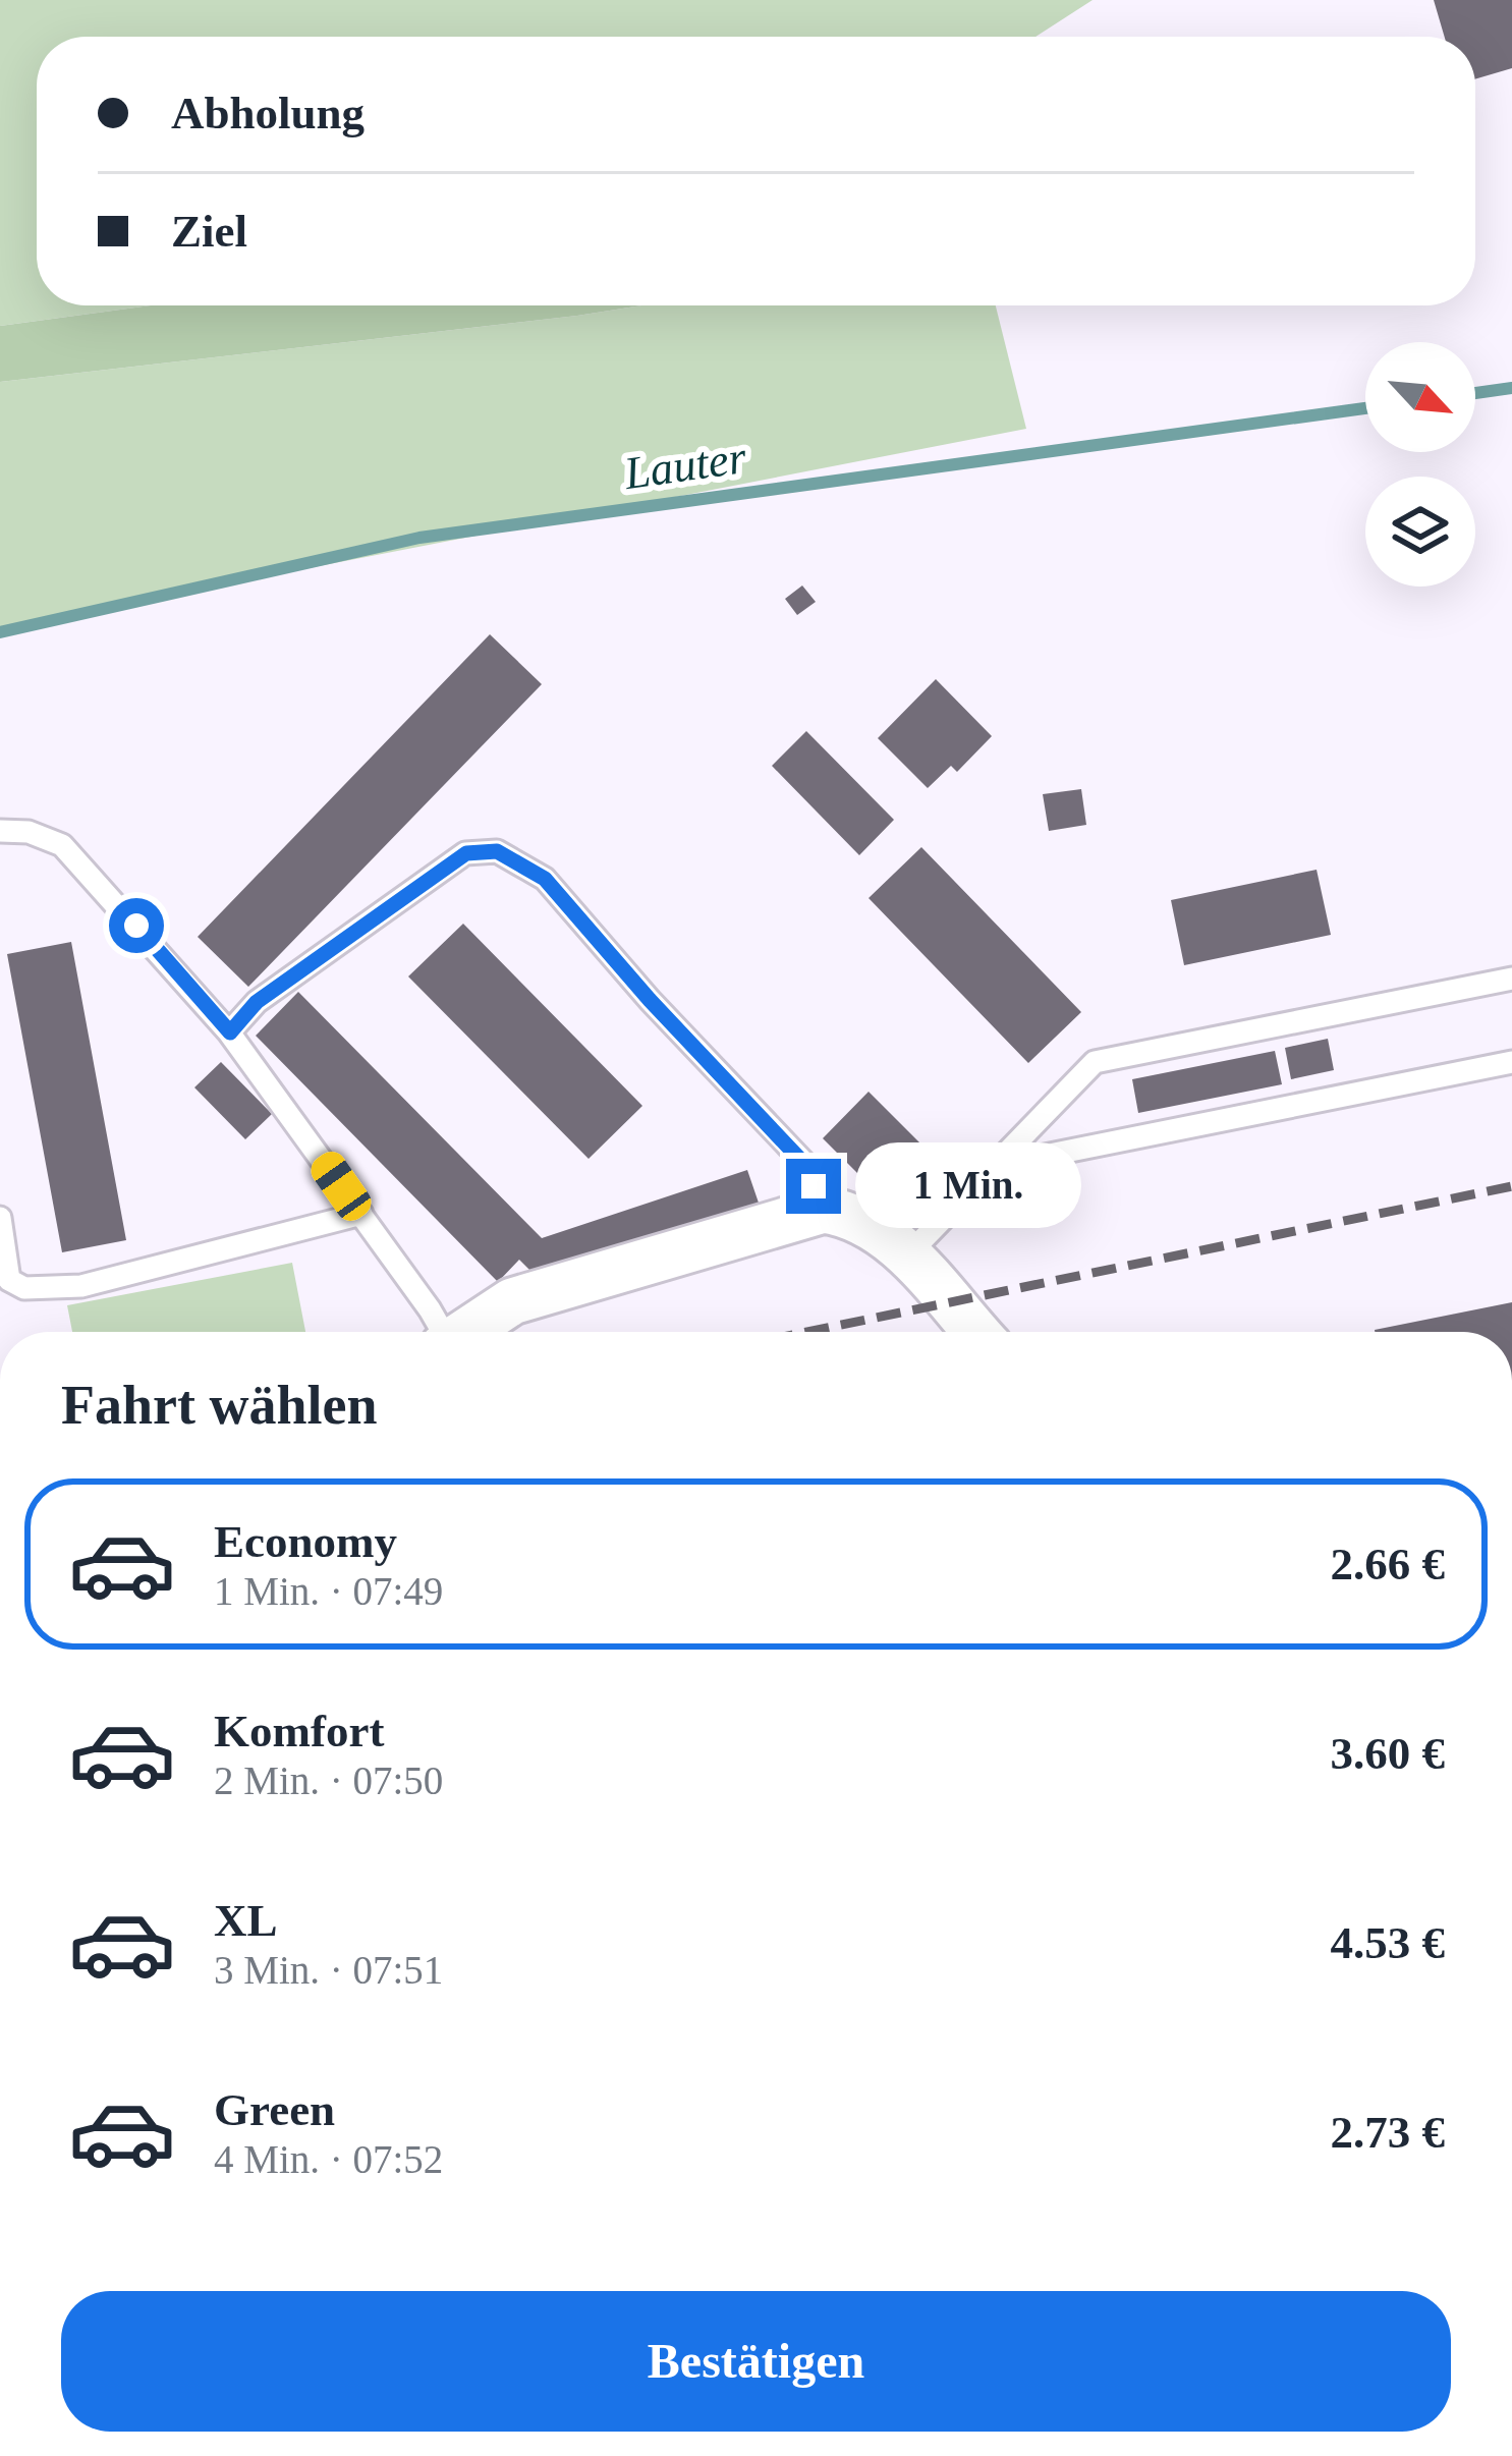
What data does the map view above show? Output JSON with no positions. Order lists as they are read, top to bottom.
{
  "water": ["Lauter"],
  "north": "bottom right",
  "page": {
    "banner": ["Abholung", "Ziel"],
    "bubble": "1 Min.",
    "heading": "Fahrt wählen",
    "list": [
      {
        "name": "Economy",
        "note": "1 Min. · 07:49",
        "value": "2.66 €"
      },
      {
        "name": "Komfort",
        "note": "2 Min. · 07:50",
        "value": "3.60 €"
      },
      {
        "name": "XL",
        "note": "3 Min. · 07:51",
        "value": "4.53 €"
      },
      {
        "name": "Green",
        "note": "4 Min. · 07:52",
        "value": "2.73 €"
      }
    ],
    "buttons": "Bestätigen"
  }
}
